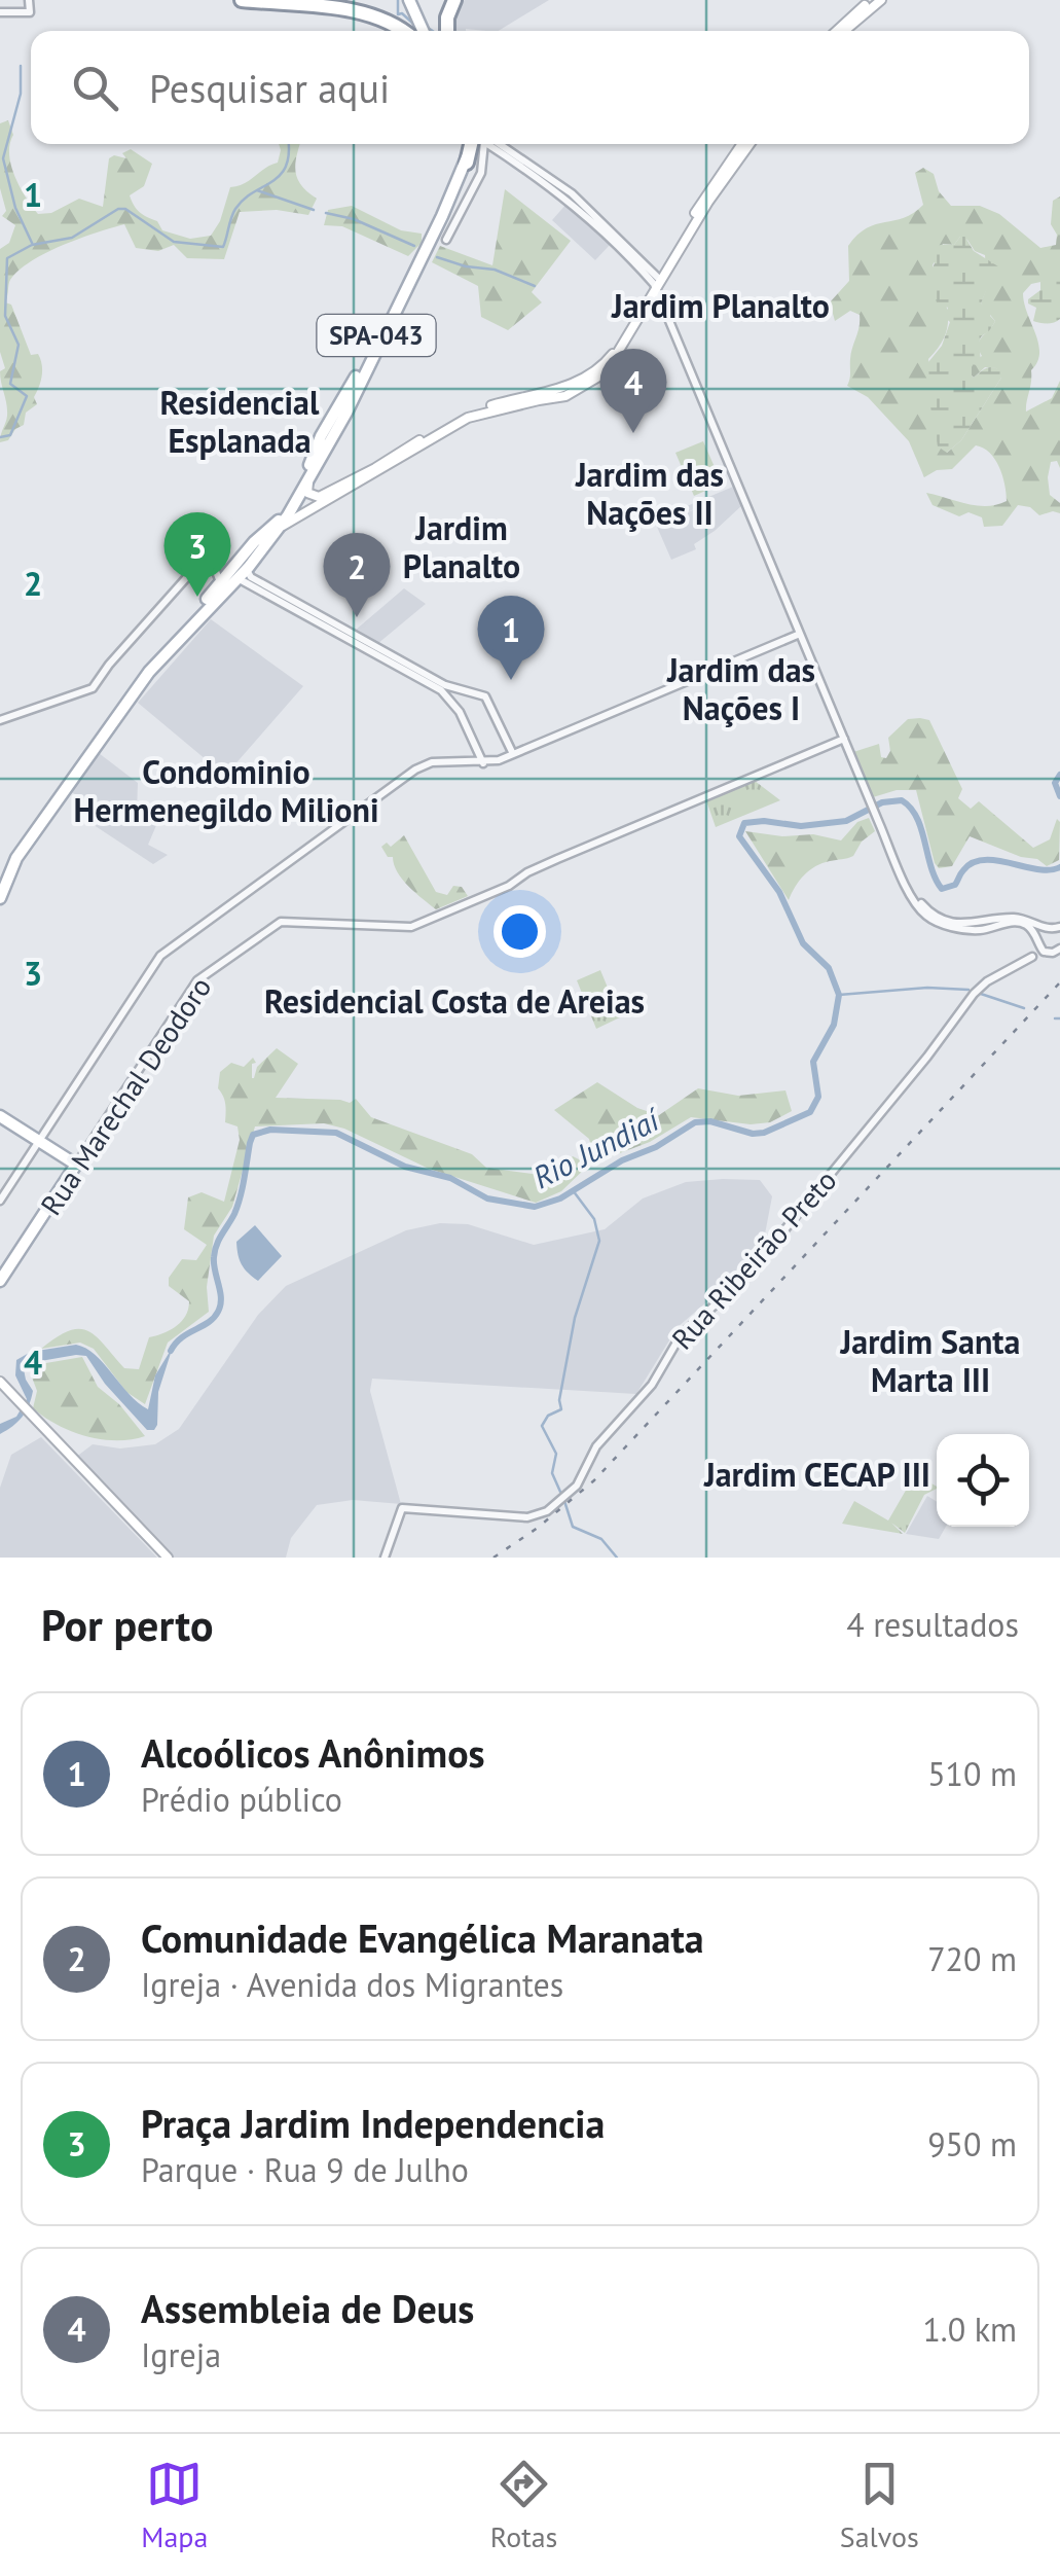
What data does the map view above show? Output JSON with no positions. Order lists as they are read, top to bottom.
{
  "streets": {
    "main road": ["SPA-043", "Rua Marechal Deodoro"],
    "street": ["Rua Ribeirão Preto"]
  },
  "districts": [
    "Jardim Planalto",
    "Residencial Esplanada",
    "Jardim das Nações II",
    "Jardim Planalto",
    "Jardim das Nações I",
    "Condominio Hermenegildo Milioni",
    "Residencial Costa de Areias",
    "Jardim Santa Marta III",
    "Jardim CECAP III"
  ],
  "water": ["Rio Jundiaí"],
  "page": {
    "search": "Pesquisar aqui",
    "pins": [
      "4",
      "3",
      "2",
      "1"
    ],
    "heading": ["Por perto", "4 resultados"],
    "list": [
      {
        "mark": "1",
        "name": "Alcoólicos Anônimos",
        "note": "Prédio público",
        "value": "510 m"
      },
      {
        "mark": "2",
        "name": "Comunidade Evangélica Maranata",
        "note": "Igreja · Avenida dos Migrantes",
        "value": "720 m"
      },
      {
        "mark": "3",
        "name": "Praça Jardim Independencia",
        "note": "Parque · Rua 9 de Julho",
        "value": "950 m"
      },
      {
        "mark": "4",
        "name": "Assembleia de Deus",
        "note": "Igreja",
        "value": "1.0 km"
      }
    ],
    "nav": ["Mapa", "Rotas", "Salvos"]
  },
  "grid": {
    "rows": [
      "1",
      "2",
      "3",
      "4"
    ]
  }
}
